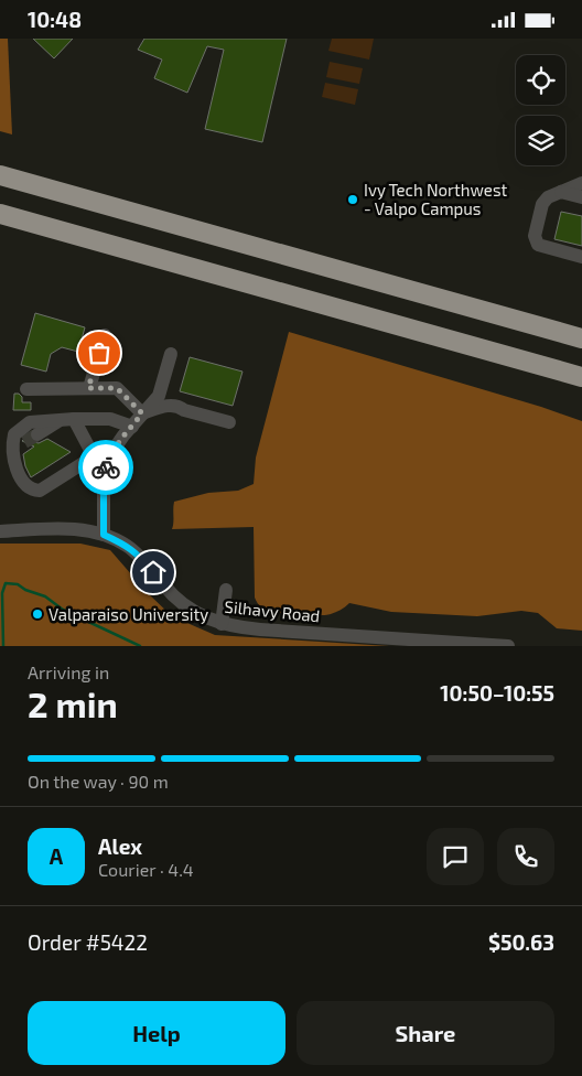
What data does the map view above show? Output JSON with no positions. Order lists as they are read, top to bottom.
{
  "streets": {
    "street": ["Silhavy Road"]
  },
  "places": ["Ivy Tech Northwest - Valpo Campus", "Valparaiso University"],
  "page": {
    "status": "10:48",
    "heading": ["2 min", "Arriving in", "10:50–10:55"],
    "panel": [
      "Alex",
      "Courier · 4.4",
      "Order #5422",
      "$50.63"
    ],
    "bar": "On the way · 90 m",
    "round": "A",
    "buttons": ["Help", "Share"]
  }
}
